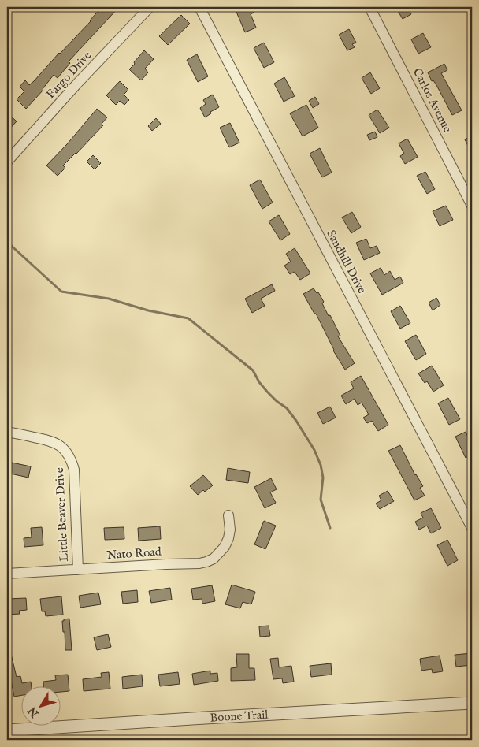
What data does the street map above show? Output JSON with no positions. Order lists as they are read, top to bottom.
{
  "streets": {
    "street": [
      "Fargo Drive",
      "Carlos Avenue",
      "Sandhill Drive",
      "Little Beaver Drive",
      "Nato Road",
      "Boone Trail"
    ]
  },
  "crossings": [
    ["Little Beaver Drive", "Nato Road"]
  ],
  "north": "bottom left"
}
